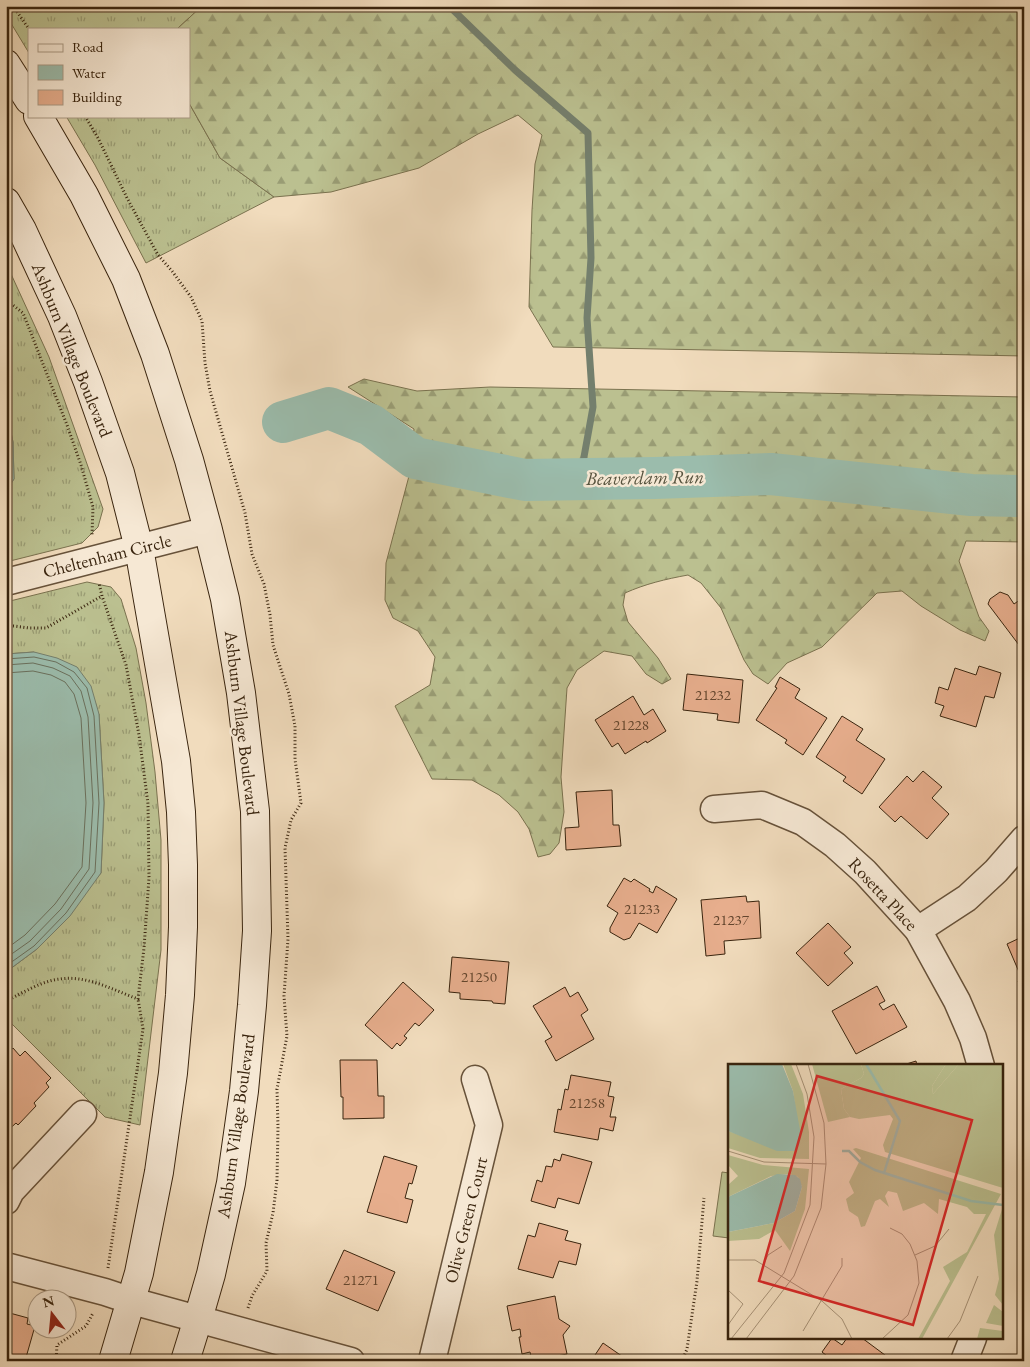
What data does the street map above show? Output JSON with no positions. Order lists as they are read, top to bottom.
{
  "streets": {
    "main road": ["Ashburn Village Boulevard"],
    "street": ["Cheltenham Circle", "Rosetta Place", "Olive Green Court"]
  },
  "crossings": [
    ["Ashburn Village Boulevard", "Cheltenham Circle"]
  ],
  "water": ["Beaverdam Run"],
  "house_numbers": [
    "21232",
    "21228",
    "21233",
    "21237",
    "21250",
    "21258",
    "21271"
  ],
  "legend": ["Road", "Water", "Building"],
  "north": "top"
}
